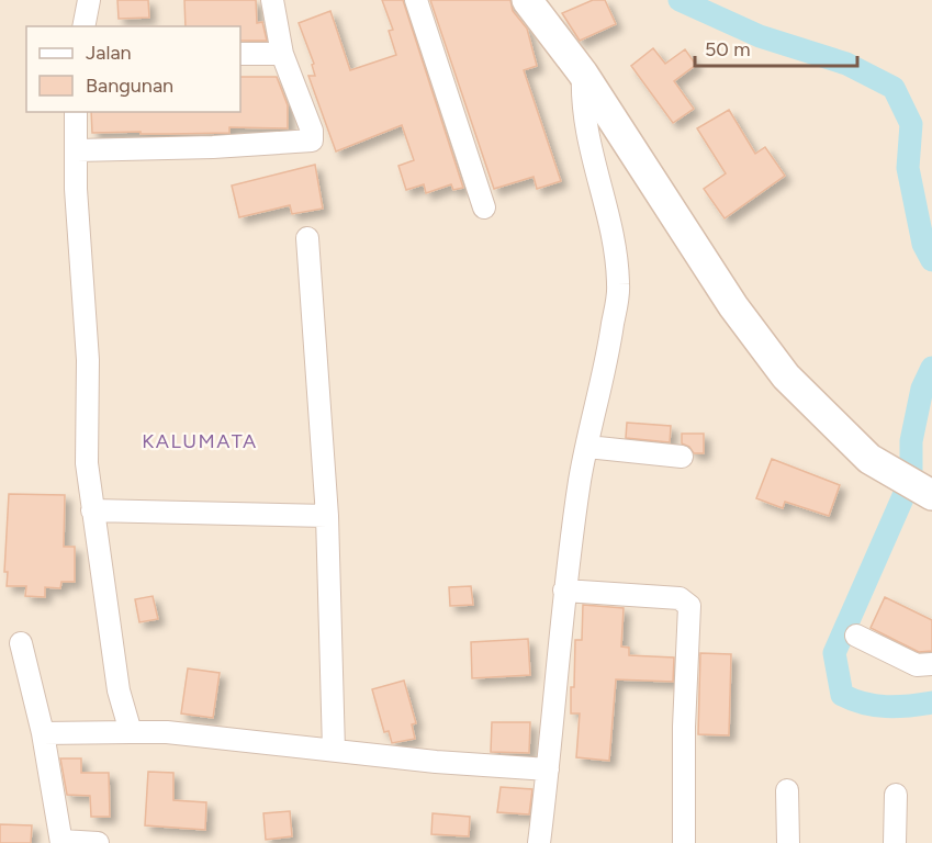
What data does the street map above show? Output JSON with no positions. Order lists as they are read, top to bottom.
{
  "districts": ["KALUMATA"],
  "legend": ["Jalan", "Bangunan"],
  "scale_bar": "50 m"
}
